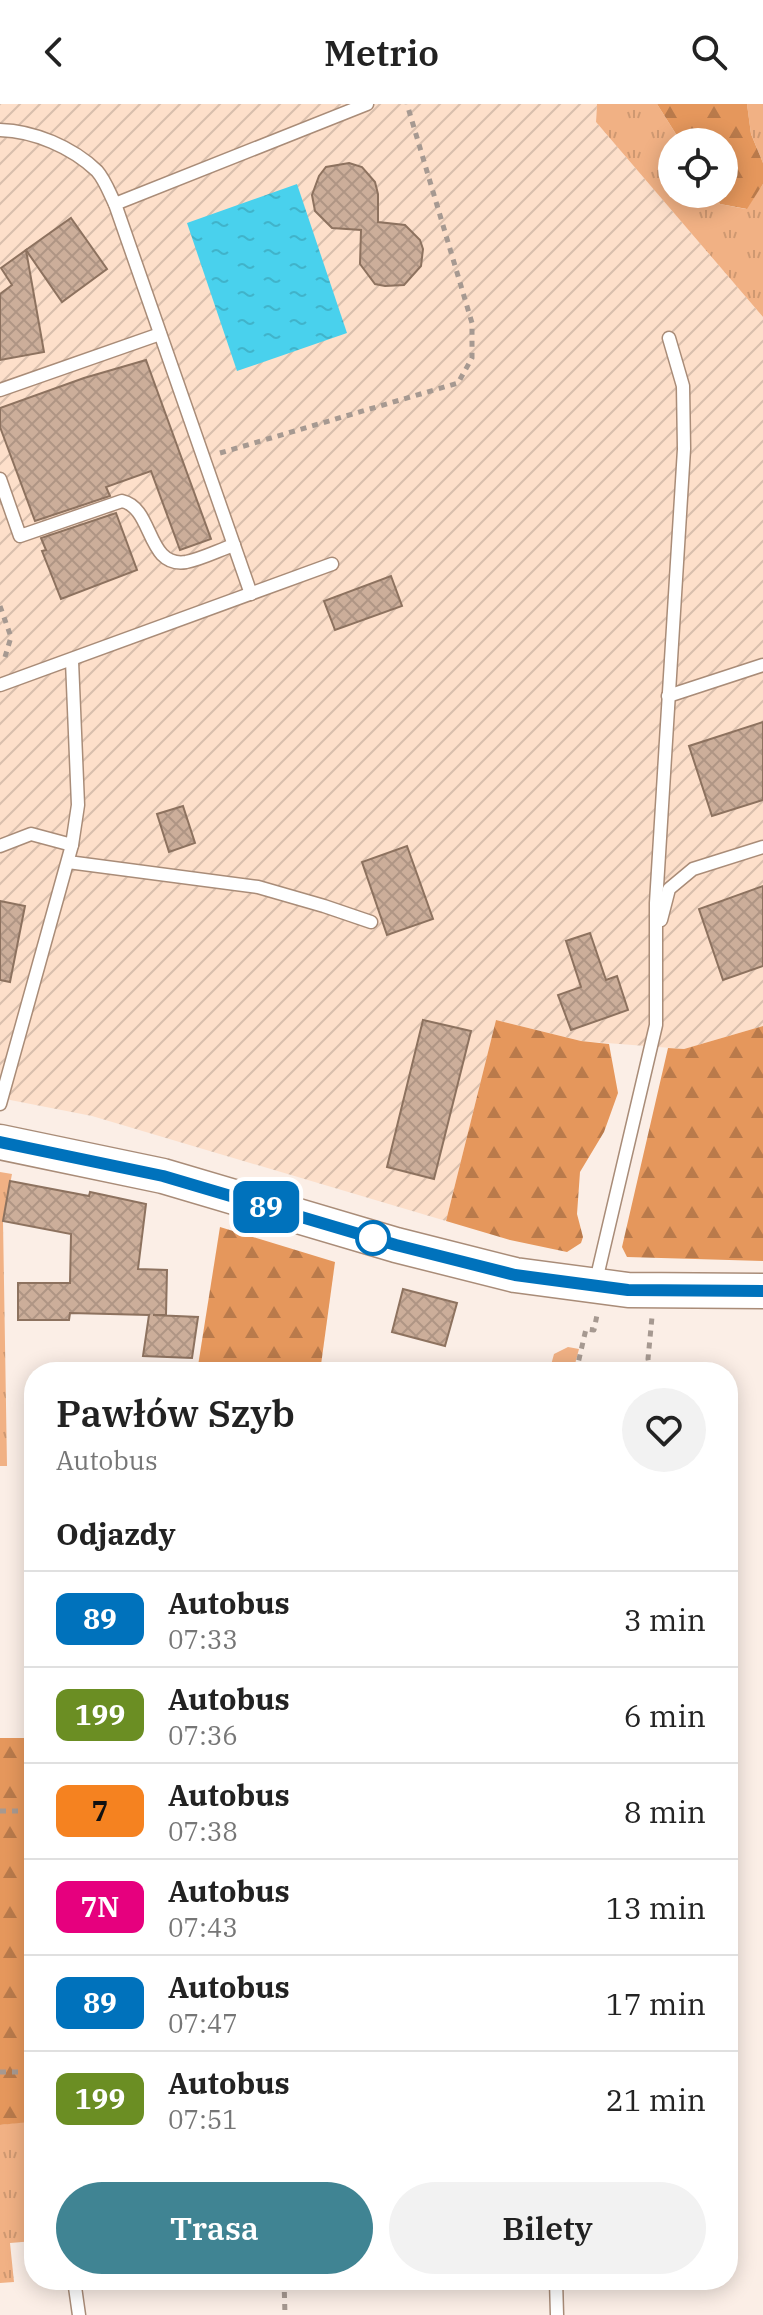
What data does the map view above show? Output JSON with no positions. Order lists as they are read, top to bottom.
{
  "lines": ["bus line 89"],
  "page": {
    "header": "Metrio",
    "on_map": "89",
    "heading": [
      ["Pawłów Szyb", "Autobus"],
      "Odjazdy"
    ],
    "list": [
      {
        "mark": "89",
        "name": "Autobus",
        "note": "07:33",
        "value": "3 min"
      },
      {
        "mark": "199",
        "name": "Autobus",
        "note": "07:36",
        "value": "6 min"
      },
      {
        "mark": "7",
        "name": "Autobus",
        "note": "07:38",
        "value": "8 min"
      },
      {
        "mark": "7N",
        "name": "Autobus",
        "note": "07:43",
        "value": "13 min"
      },
      {
        "mark": "89",
        "name": "Autobus",
        "note": "07:47",
        "value": "17 min"
      },
      {
        "mark": "199",
        "name": "Autobus",
        "note": "07:51",
        "value": "21 min"
      }
    ],
    "buttons": ["Trasa", "Bilety"]
  }
}
